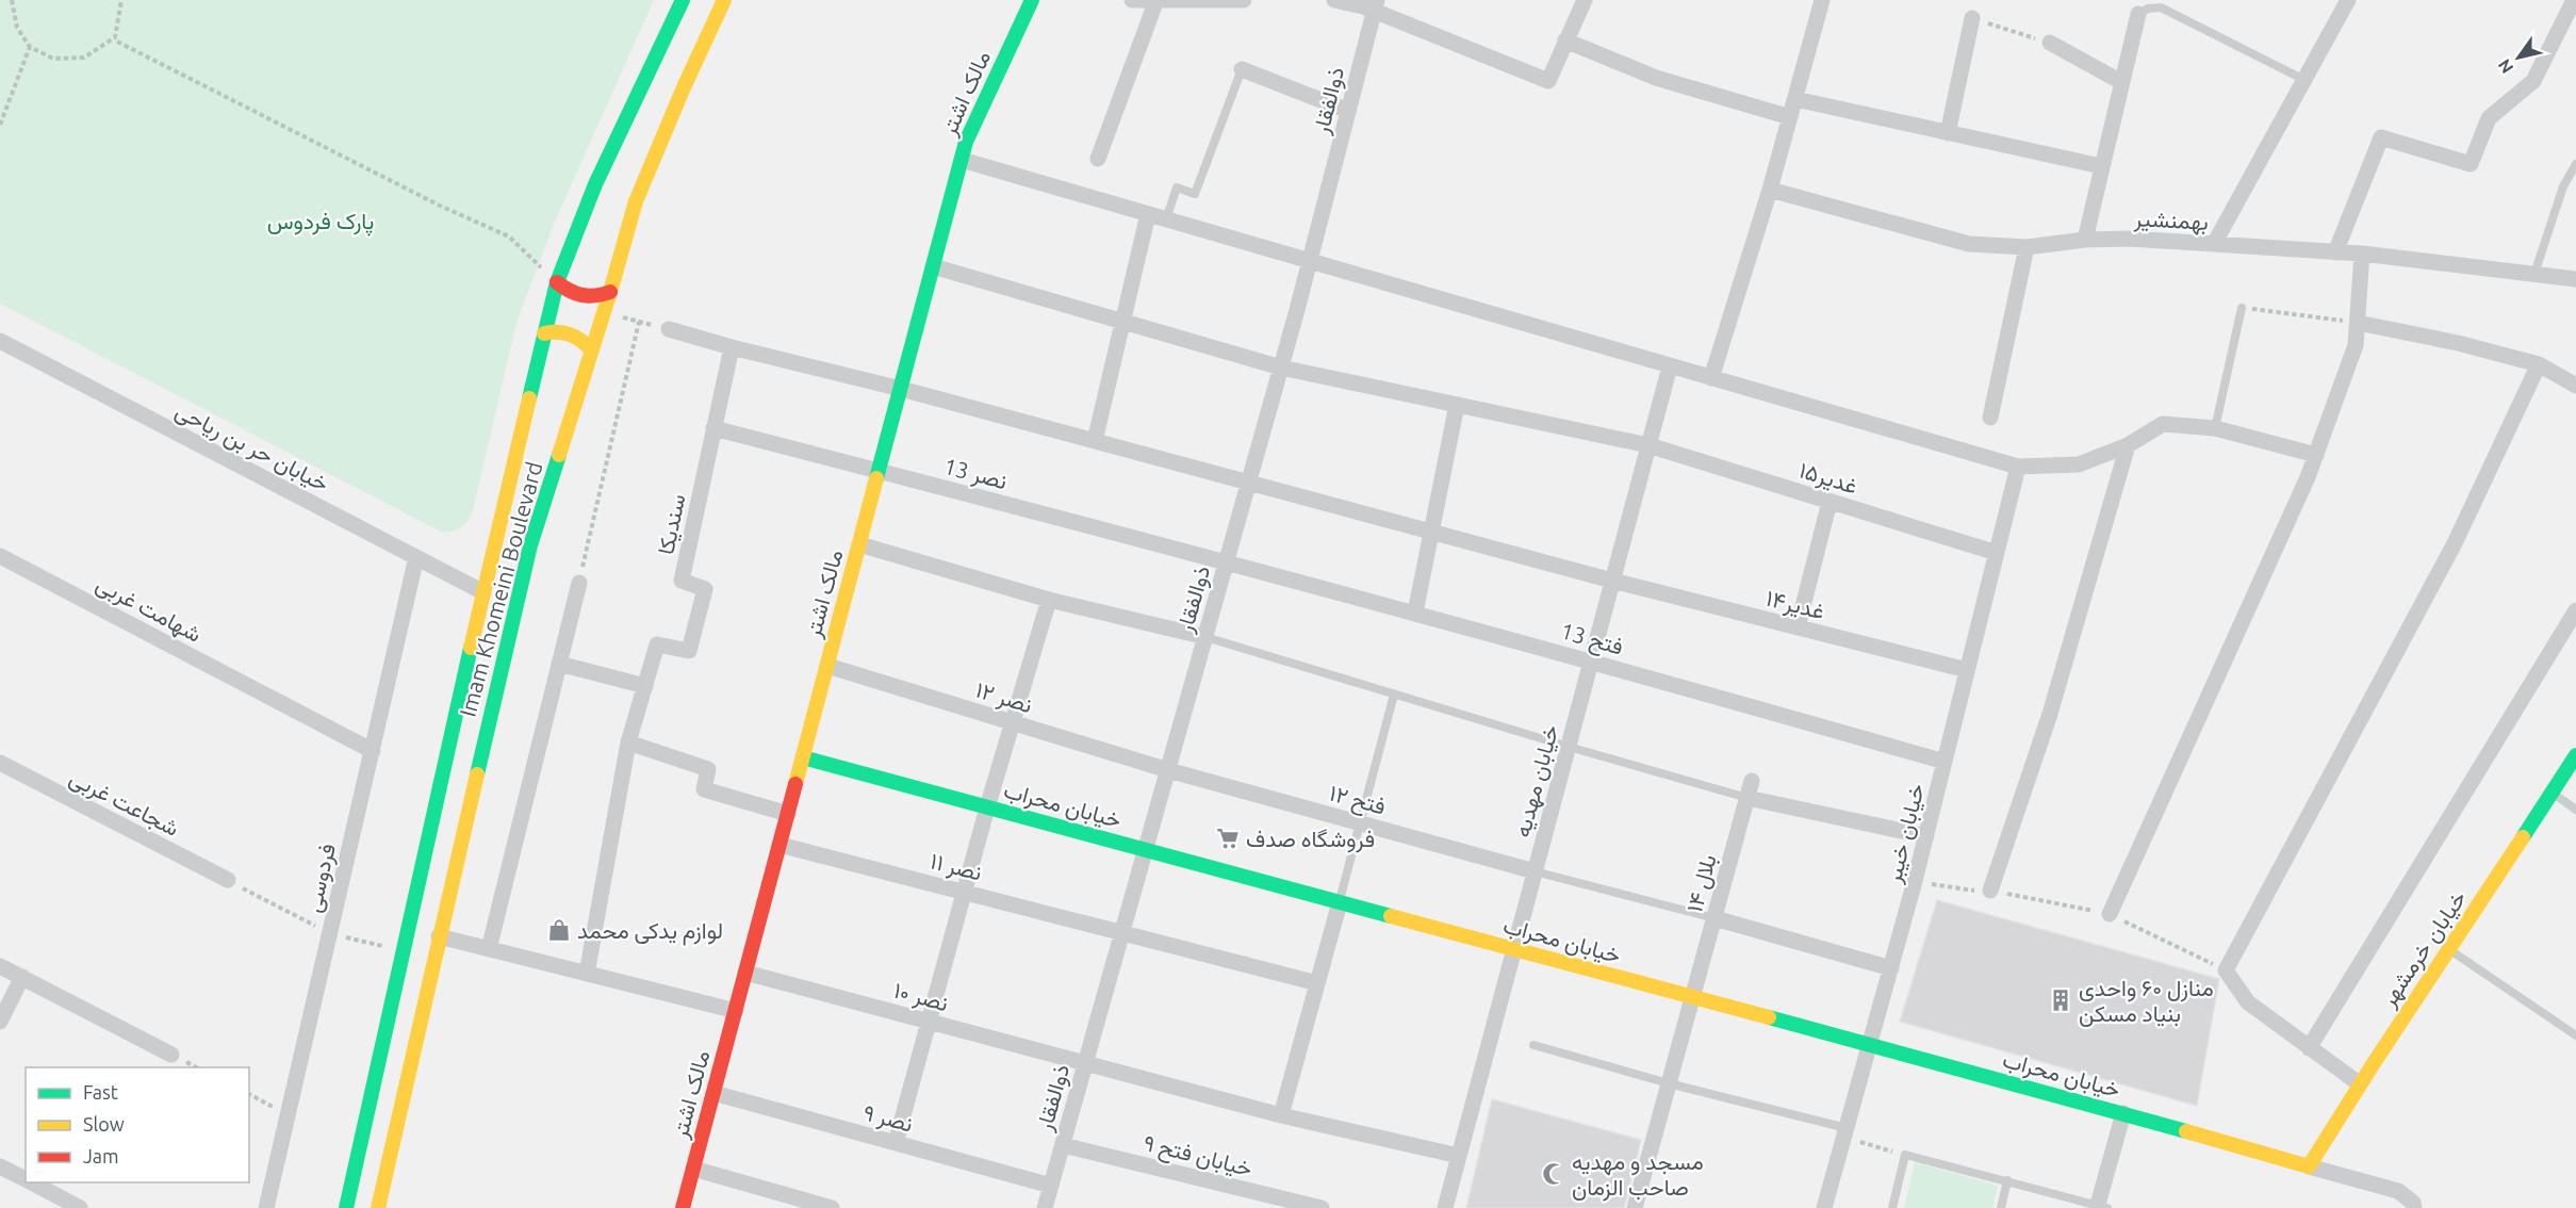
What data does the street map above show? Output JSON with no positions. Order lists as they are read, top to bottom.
{
  "streets": {
    "street": [
      "مالک اشتر",
      "ذوالفقار",
      "بهمنشیر",
      "خیابان حر بن ریاحی",
      "نصر 13",
      "غدیر۱۵",
      "سندیکا",
      "Imam Khomeini Boulevard",
      "غدیر۱۴",
      "شهامت غربی",
      "فتح 13",
      "نصر ۱۲",
      "خیابان مهدیه",
      "فتح ۱۲",
      "شجاعت غربی",
      "خیابان محراب",
      "خیابان خیبر",
      "نصر ۱۱",
      "فردوسی",
      "بلال ۱۴",
      "خیابان خرمشهر",
      "نصر ۱۰",
      "نصر ۹",
      "خیابان فتح ۹"
    ]
  },
  "crossings": [
    ["مالک اشتر", "نصر 13"],
    ["مالک اشتر", "غدیر۱۵"],
    ["مالک اشتر", "غدیر۱۴"],
    ["مالک اشتر", "نصر ۱۲"],
    ["مالک اشتر", "خیابان محراب"],
    ["مالک اشتر", "نصر ۱۱"],
    ["مالک اشتر", "نصر ۱۰"],
    ["مالک اشتر", "نصر ۹"],
    ["ذوالفقار", "نصر 13"],
    ["ذوالفقار", "غدیر۱۵"],
    ["ذوالفقار", "غدیر۱۴"],
    ["ذوالفقار", "فتح 13"],
    ["ذوالفقار", "نصر ۱۲"],
    ["ذوالفقار", "فتح ۱۲"],
    ["ذوالفقار", "خیابان محراب"],
    ["ذوالفقار", "نصر ۱۱"],
    ["ذوالفقار", "نصر ۱۰"],
    ["ذوالفقار", "نصر ۹"],
    ["ذوالفقار", "خیابان فتح ۹"],
    ["خیابان حر بن ریاحی", "Imam Khomeini Boulevard"],
    ["خیابان حر بن ریاحی", "فردوسی"],
    ["نصر 13", "سندیکا"],
    ["نصر 13", "فتح 13"],
    ["غدیر۱۵", "خیابان مهدیه"],
    ["غدیر۱۵", "خیابان خیبر"],
    ["غدیر۱۴", "خیابان مهدیه"],
    ["غدیر۱۴", "خیابان خیبر"],
    ["شهامت غربی", "فردوسی"],
    ["فتح 13", "خیابان مهدیه"],
    ["فتح 13", "خیابان خیبر"],
    ["نصر ۱۲", "فتح ۱۲"],
    ["خیابان مهدیه", "فتح ۱۲"],
    ["خیابان مهدیه", "خیابان محراب"],
    ["خیابان مهدیه", "نصر ۱۰"],
    ["خیابان محراب", "خیابان خیبر"],
    ["خیابان محراب", "بلال ۱۴"],
    ["خیابان محراب", "خیابان خرمشهر"]
  ],
  "parks": ["پارک فردوس"],
  "places": {
    "supermarket": ["فروشگاه صدف"],
    "shop": ["لوازم یدکی محمد"],
    "building": ["منازل ۶۰ واحدی بنیاد مسکن"],
    "mosque": ["مسجد و مهدیه صاحب الزمان"]
  },
  "legend": ["Fast", "Slow", "Jam"],
  "north": "bottom left"
}
